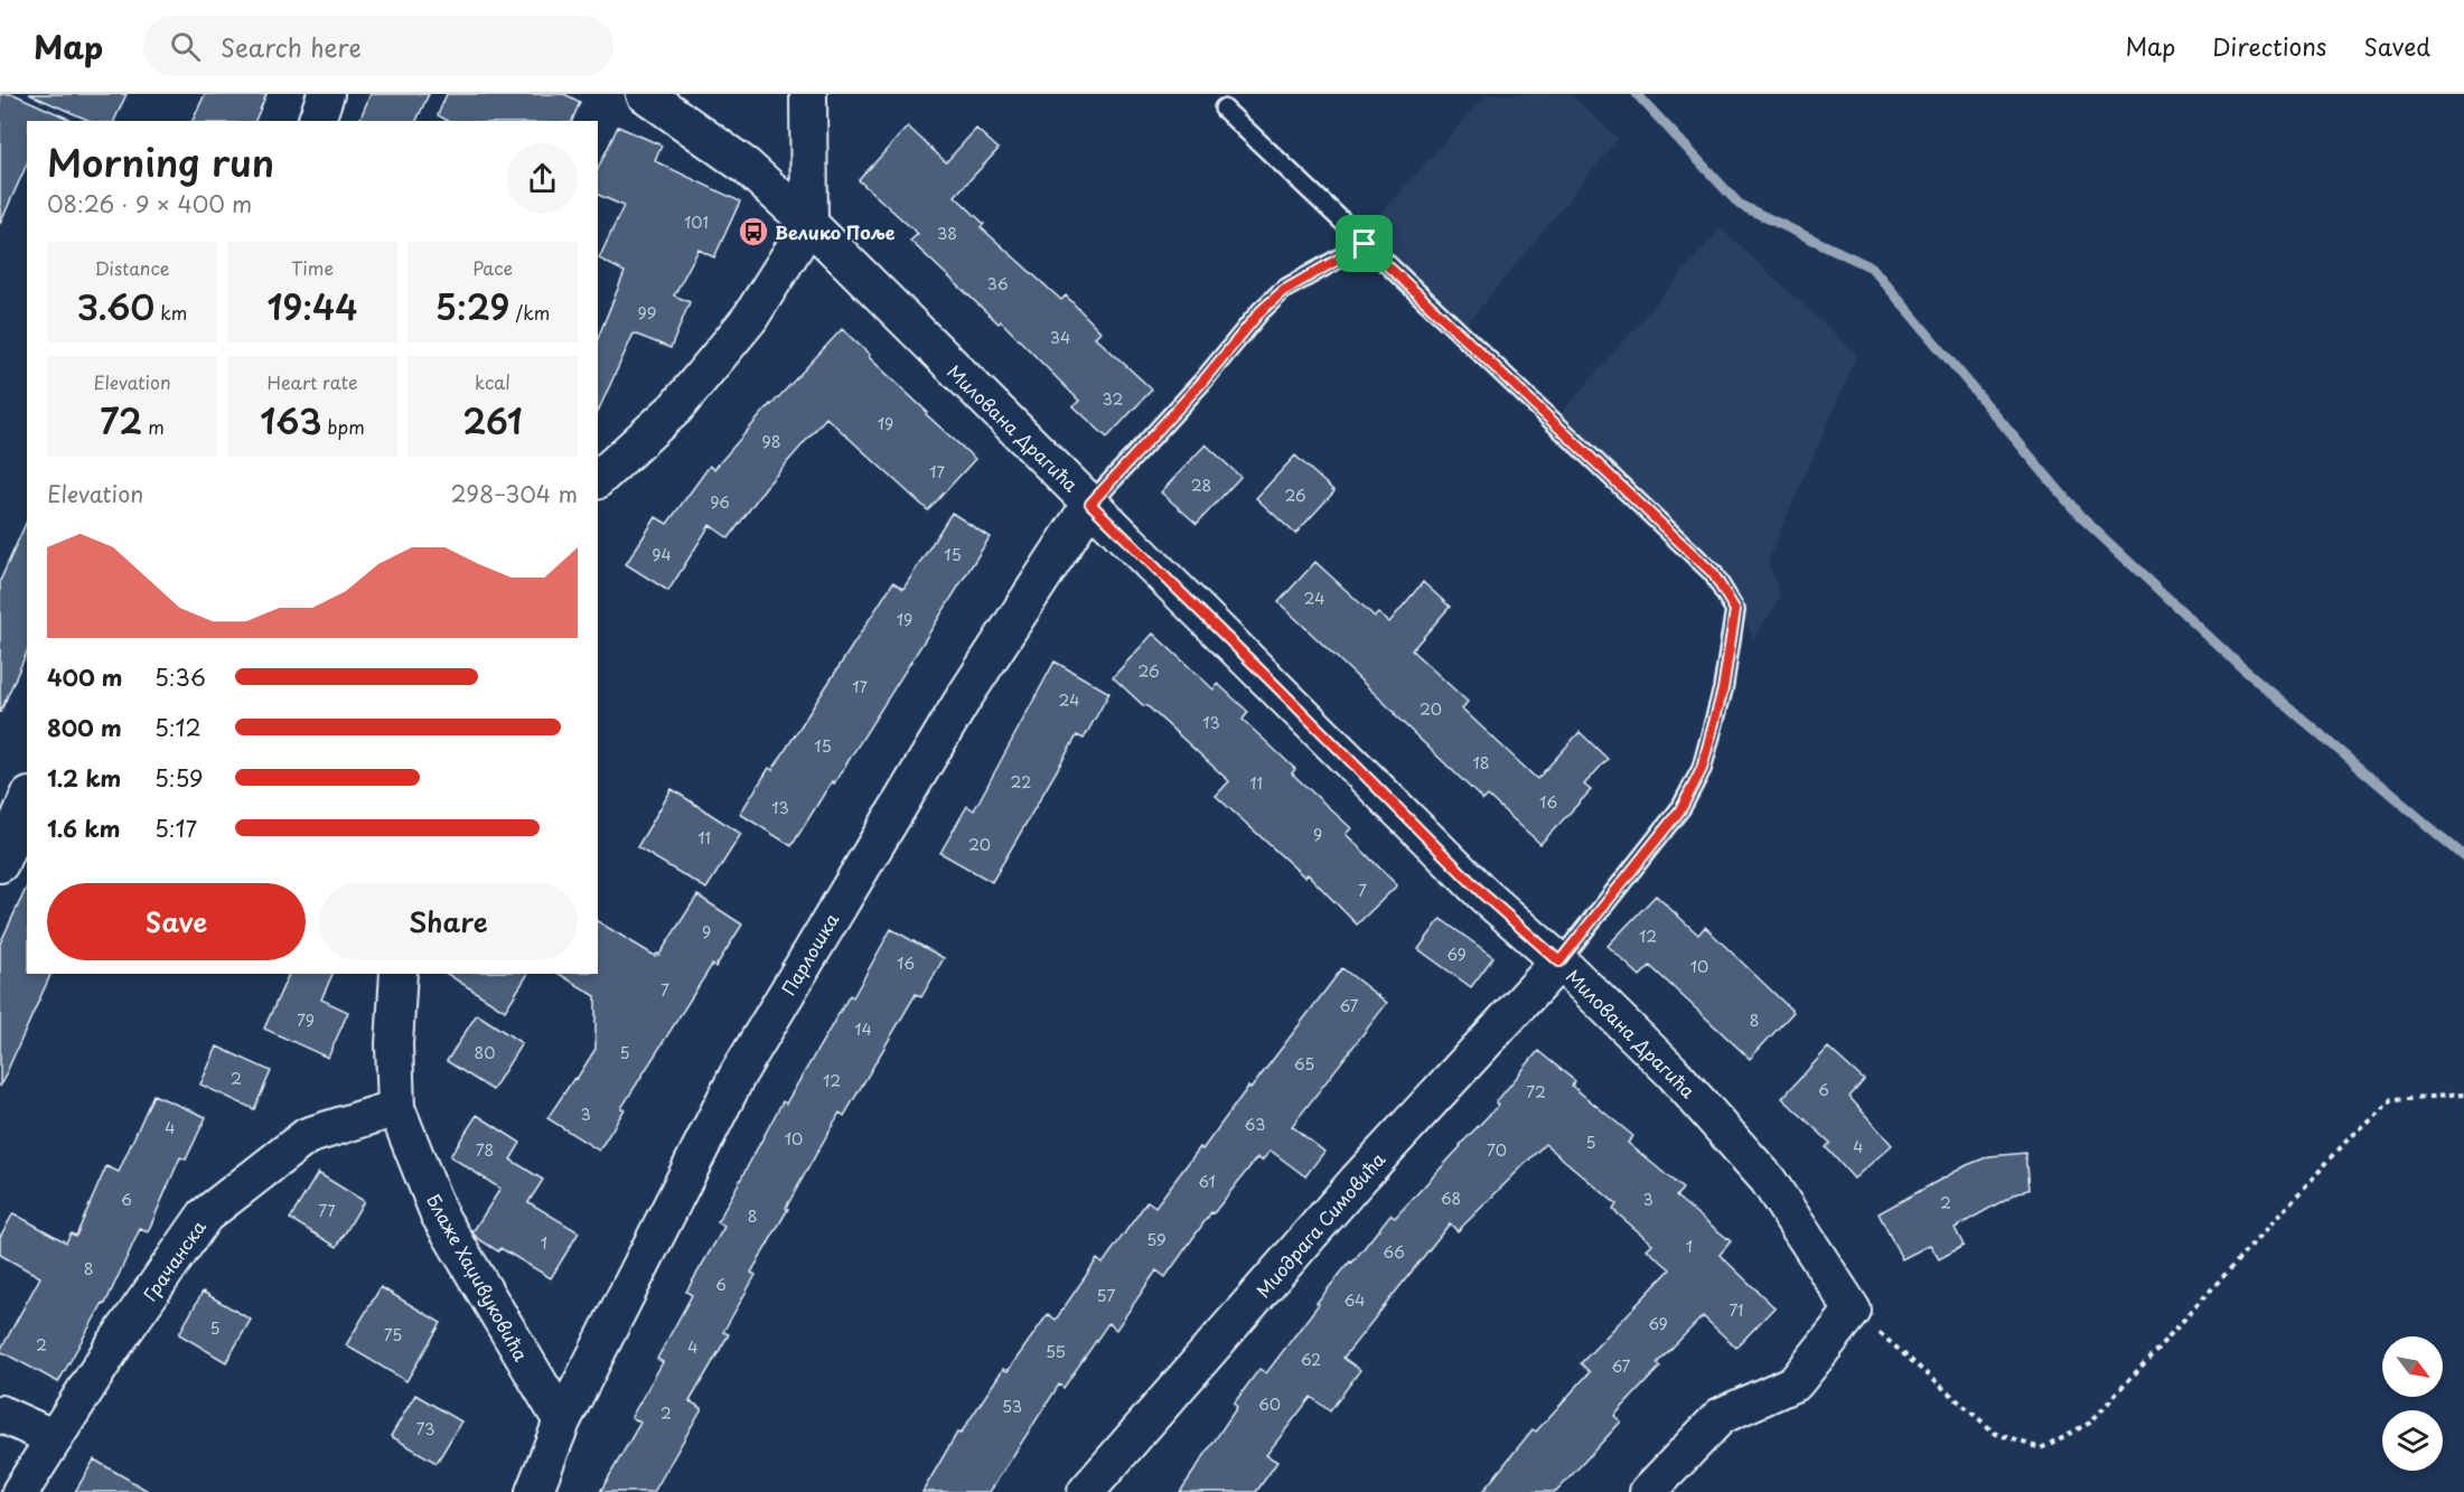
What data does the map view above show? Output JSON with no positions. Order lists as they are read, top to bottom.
{
  "streets": {
    "street": [
      "Милована Драгића",
      "Парлошка",
      "Миодрага Симовића",
      "Грачанска",
      "Блаже Хаџивуковића"
    ]
  },
  "crossings": [
    ["Милована Драгића", "Парлошка"],
    ["Милована Драгића", "Миодрага Симовића"],
    ["Парлошка", "Блаже Хаџивуковића"],
    ["Грачанска", "Блаже Хаџивуковића"]
  ],
  "places": {
    "bus stop": ["Велико Поље"]
  },
  "house_numbers": [
    "101",
    "38",
    "36",
    "99",
    "34",
    "32",
    "19",
    "98",
    "17",
    "28",
    "26",
    "96",
    "94",
    "15",
    "24",
    "19",
    "26",
    "17",
    "24",
    "20",
    "13",
    "15",
    "18",
    "22",
    "11",
    "16",
    "13",
    "9",
    "11",
    "20",
    "7",
    "9",
    "12",
    "69",
    "16",
    "10",
    "7",
    "67",
    "79",
    "8",
    "14",
    "80",
    "5",
    "65",
    "2",
    "12",
    "6",
    "72",
    "3",
    "63",
    "4",
    "10",
    "5",
    "4",
    "78",
    "70",
    "61",
    "68",
    "6",
    "3",
    "2",
    "77",
    "8",
    "59",
    "1",
    "1",
    "66",
    "8",
    "6",
    "57",
    "64",
    "71",
    "69",
    "5",
    "75",
    "2",
    "4",
    "55",
    "62",
    "67",
    "60",
    "53",
    "2",
    "73"
  ],
  "north": "bottom right",
  "page": {
    "header": "Map",
    "search": "Search here",
    "nav": ["Map", "Directions", "Saved"],
    "heading": ["Morning run", "08:26 · 9 × 400 m"],
    "stats": [
      ["Distance", "3.60 km"],
      ["Time", "19:44"],
      ["Pace", "5:29 /km"],
      ["Elevation", "72 m"],
      ["Heart rate", "163 bpm"],
      ["kcal", "261"]
    ],
    "chart": ["Elevation", "298–304 m"],
    "list": [
      {
        "name": "400 m",
        "note": "5:36"
      },
      {
        "name": "800 m",
        "note": "5:12"
      },
      {
        "name": "1.2 km",
        "note": "5:59"
      },
      {
        "name": "1.6 km",
        "note": "5:17"
      }
    ],
    "buttons": ["Save", "Share"]
  }
}
